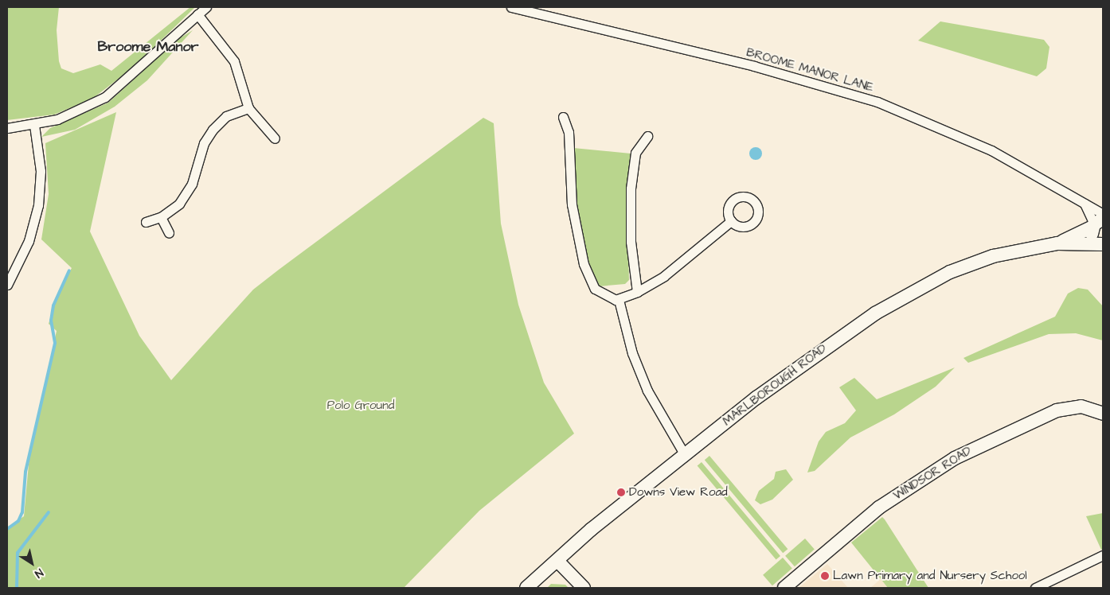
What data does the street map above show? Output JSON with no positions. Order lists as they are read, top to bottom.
{
  "streets": {
    "main road": ["MARLBOROUGH ROAD", "WINDSOR ROAD"],
    "street": ["BROOME MANOR LANE"]
  },
  "districts": ["Broome Manor"],
  "parks": ["Polo Ground"],
  "places": ["Downs View Road", "Lawn Primary and Nursery School"],
  "north": "bottom right"
}
